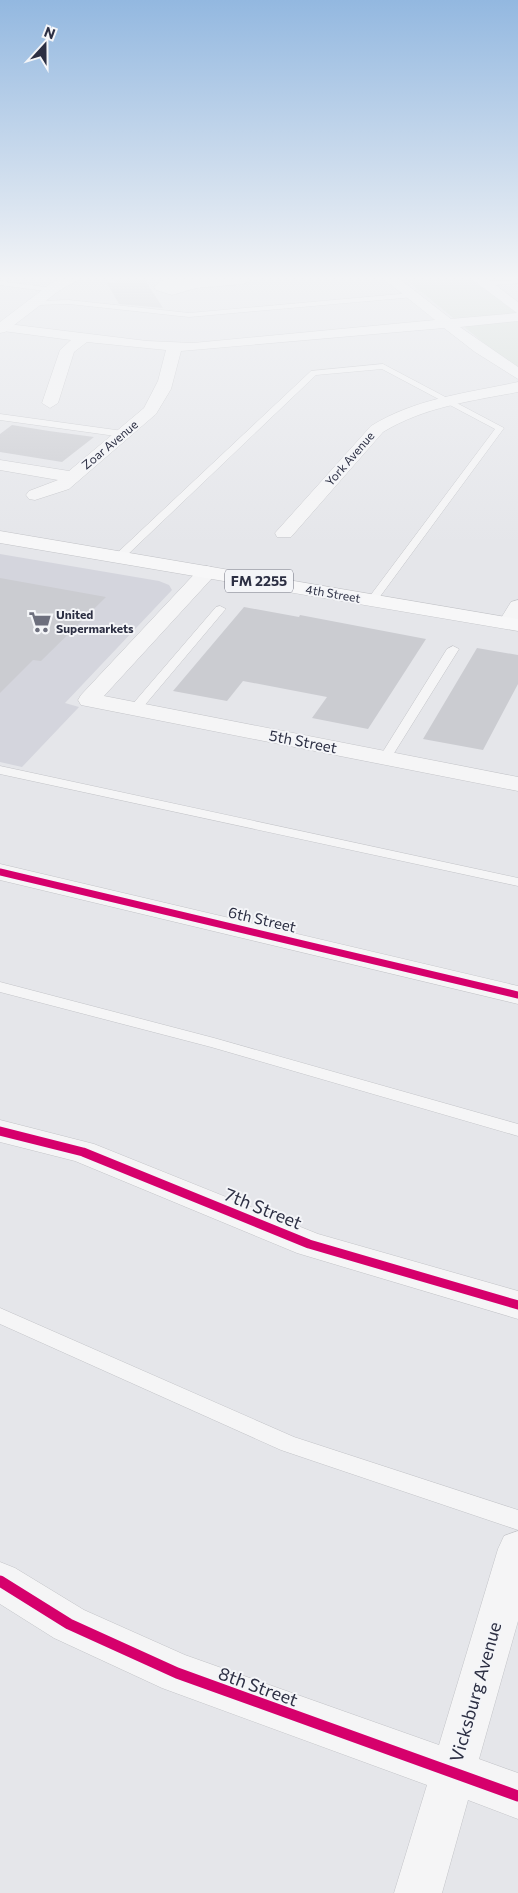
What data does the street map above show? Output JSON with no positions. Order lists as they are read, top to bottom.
{
  "streets": {
    "main road": ["FM 2255", "4th Street"],
    "street": [
      "Zoar Avenue",
      "York Avenue",
      "5th Street",
      "6th Street",
      "7th Street",
      "8th Street",
      "Vicksburg Avenue"
    ]
  },
  "crossings": [
    ["4th Street", "5th Street"],
    ["8th Street", "Vicksburg Avenue"]
  ],
  "places": {
    "supermarket": ["United Supermarkets"]
  },
  "north": "top"
}
